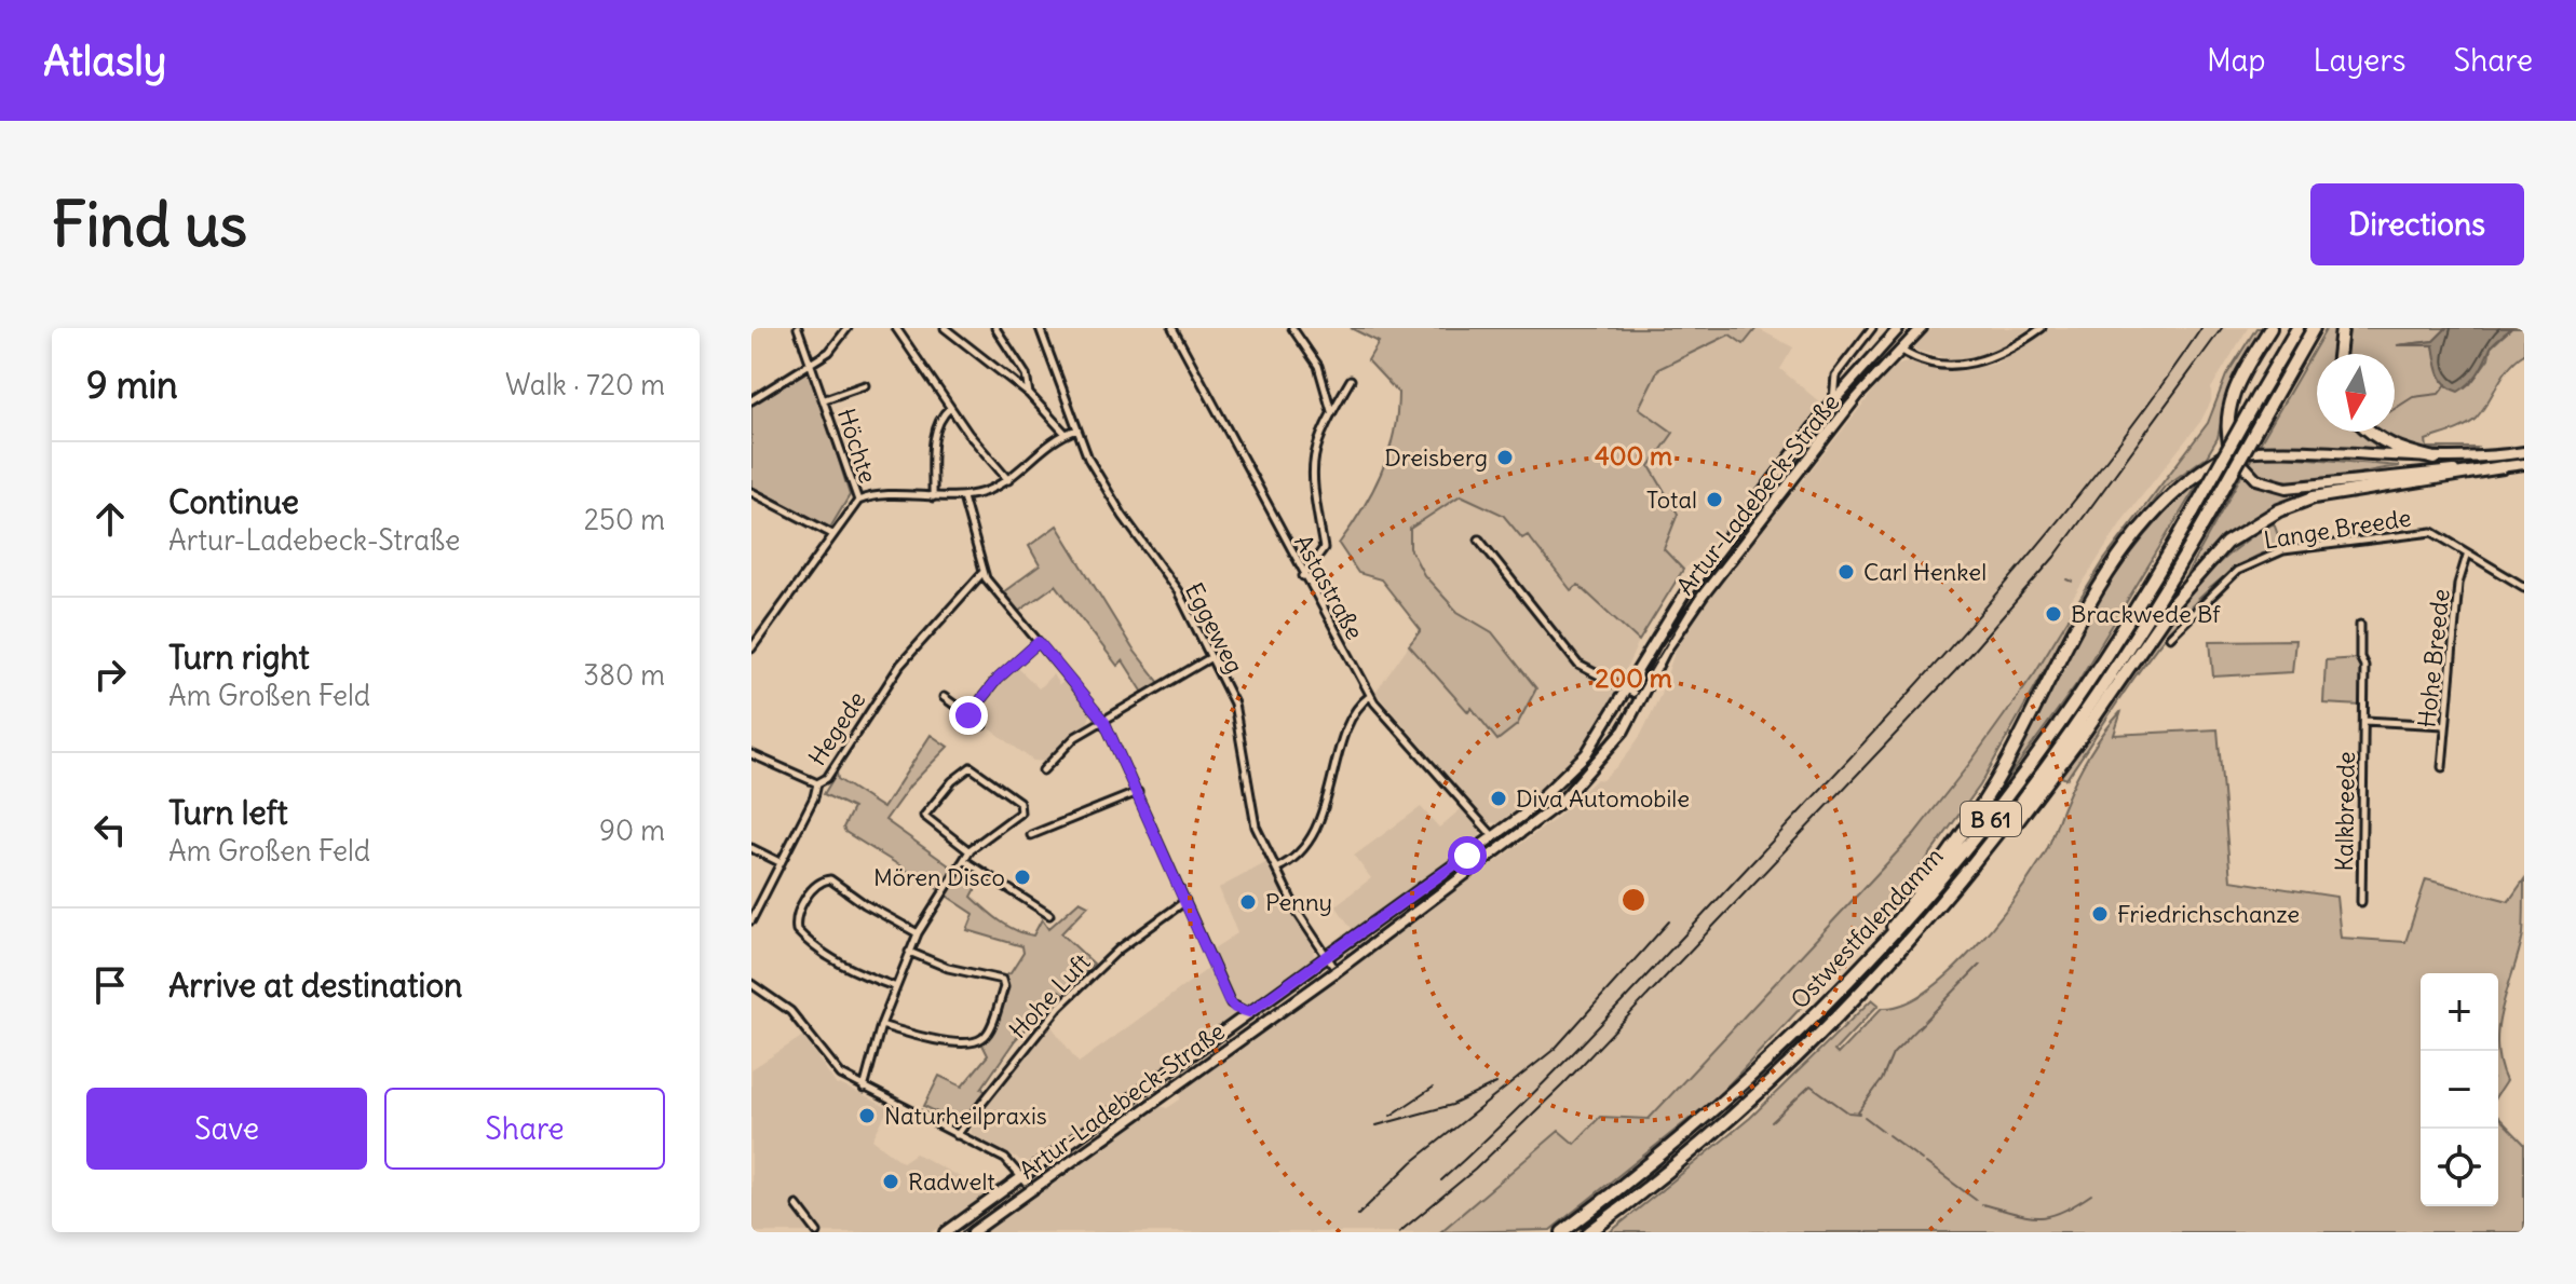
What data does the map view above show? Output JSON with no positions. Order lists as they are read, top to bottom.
{
  "streets": {
    "highway": ["B 61", "Ostwestfalendamm"],
    "street": [
      "Höchte",
      "Artur-Ladebeck-Straße",
      "Lange Breede",
      "Astastraße",
      "Eggeweg",
      "Hohe Breede",
      "Hegede",
      "Kalkbreede",
      "Hohe Luft"
    ]
  },
  "crossings": [
    ["Artur-Ladebeck-Straße", "Astastraße"],
    ["Artur-Ladebeck-Straße", "Eggeweg"],
    ["Lange Breede", "Hohe Breede"],
    ["Hohe Breede", "Kalkbreede"],
    ["B 61", "Ostwestfalendamm"]
  ],
  "places": [
    "Dreisberg",
    "Total",
    "Carl Henkel",
    "Brackwede Bf",
    "Diva Automobile",
    "Mören Disco",
    "Penny",
    "Friedrichschanze",
    "Naturheilpraxis",
    "Radwelt"
  ],
  "north": "bottom",
  "page": {
    "header": "Atlasly",
    "nav": ["Map", "Layers", "Share"],
    "buttons": [
      "Directions",
      ["Save", "Share"]
    ],
    "title": "Find us",
    "heading": ["9 min", "Walk · 720 m"],
    "list": [
      ["Continue", "Artur-Ladebeck-Straße", "250 m"],
      ["Turn right", "Am Großen Feld", "380 m"],
      ["Turn left", "Am Großen Feld", "90 m"],
      "Arrive at destination"
    ],
    "map_buttons": ["+", "−"]
  },
  "rings": ["400 m", "200 m"]
}
